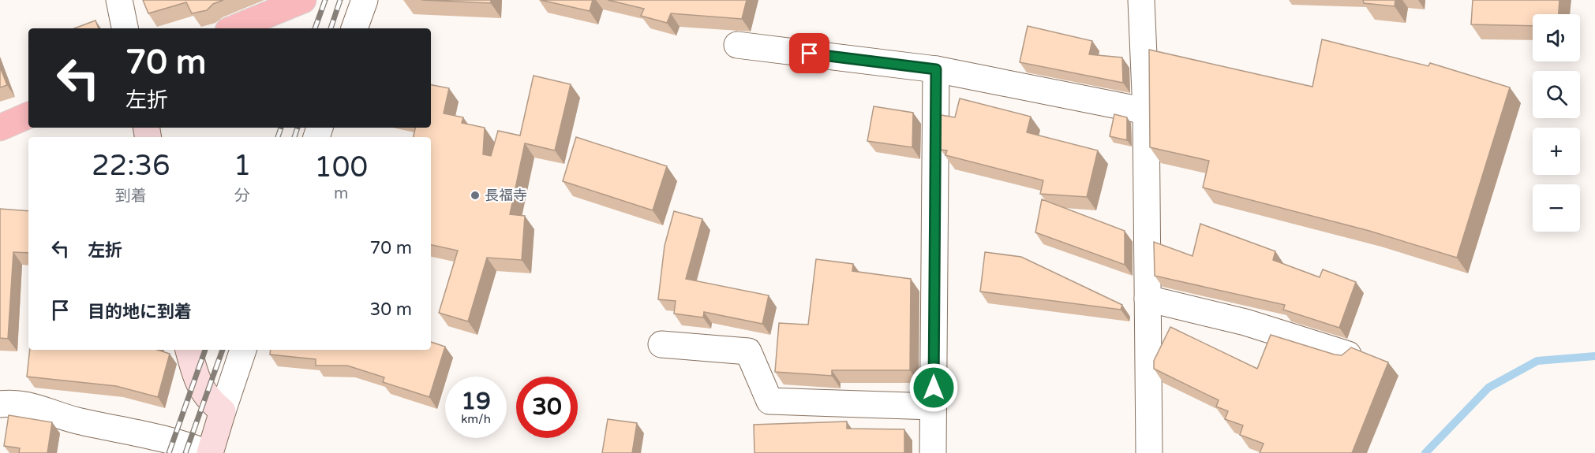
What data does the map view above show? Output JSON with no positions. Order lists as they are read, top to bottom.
{
  "places": ["長福寺"],
  "page": {
    "map_buttons": ["+", "−"],
    "turn": ["70 m", "左折"],
    "eta": [
      "22:36",
      "到着",
      "1",
      "分",
      "100",
      "m"
    ],
    "list": [
      {
        "name": "左折",
        "value": "70 m"
      },
      {
        "name": "目的地に到着",
        "value": "30 m"
      }
    ],
    "speed": "19 km/h",
    "limit": "30"
  }
}
